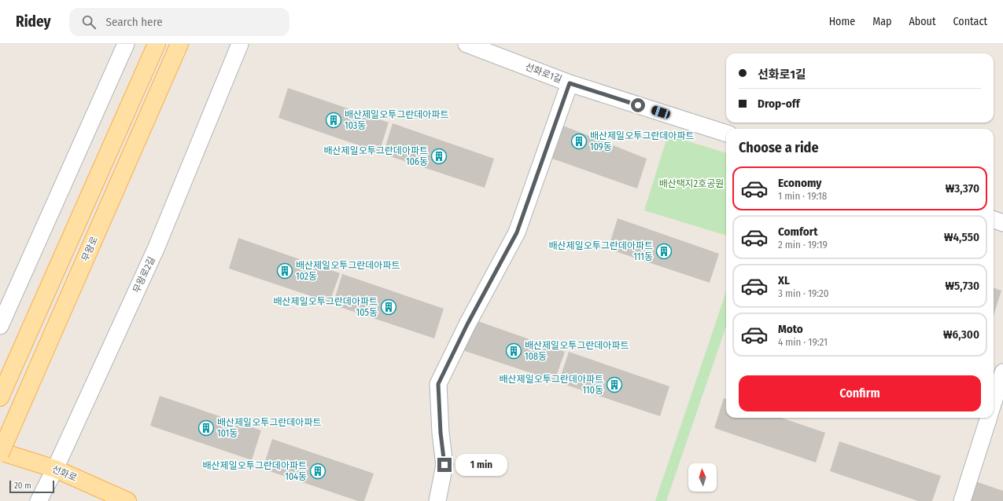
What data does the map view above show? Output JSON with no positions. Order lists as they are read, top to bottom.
{
  "streets": {
    "main road": ["무왕로", "선화로"],
    "street": ["선화로1길", "무왕로2길"]
  },
  "crossings": [
    ["무왕로2길", "선화로"]
  ],
  "parks": ["배산택지2호공원"],
  "places": {
    "building": [
      "배산제일오투그란데아파트 103동",
      "배산제일오투그란데아파트 109동",
      "배산제일오투그란데아파트 106동",
      "배산제일오투그란데아파트 111동",
      "배산제일오투그란데아파트 102동",
      "배산제일오투그란데아파트 105동",
      "배산제일오투그란데아파트 108동",
      "배산제일오투그란데아파트 110동",
      "배산제일오투그란데아파트 101동",
      "배산제일오투그란데아파트 104동"
    ]
  },
  "scale_bar": "20 m",
  "north": "top",
  "page": {
    "header": "Ridey",
    "search": "Search here",
    "nav": [
      "Home",
      "Map",
      "About",
      "Contact"
    ],
    "banner": ["선화로1길", "Drop-off"],
    "heading": "Choose a ride",
    "list": [
      {
        "name": "Economy",
        "note": "1 min · 19:18",
        "value": "₩3,370"
      },
      {
        "name": "Comfort",
        "note": "2 min · 19:19",
        "value": "₩4,550"
      },
      {
        "name": "XL",
        "note": "3 min · 19:20",
        "value": "₩5,730"
      },
      {
        "name": "Moto",
        "note": "4 min · 19:21",
        "value": "₩6,300"
      }
    ],
    "buttons": "Confirm",
    "bubble": "1 min",
    "scale": "20 m"
  }
}
